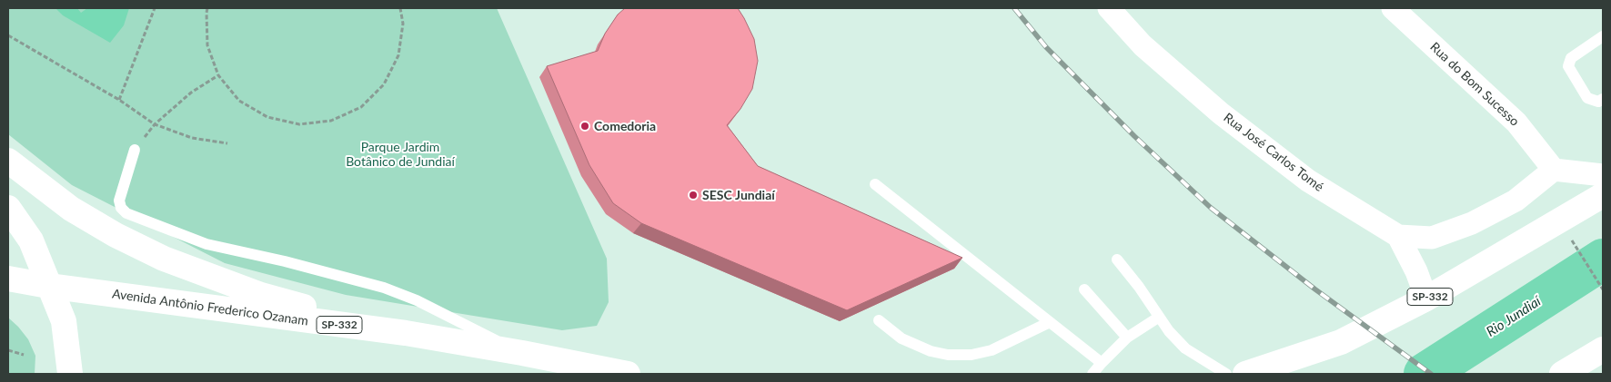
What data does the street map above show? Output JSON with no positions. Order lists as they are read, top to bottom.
{
  "streets": {
    "main road": ["SP-332", "Avenida Antônio Frederico Ozanam"],
    "street": ["Rua do Bom Sucesso", "Rua José Carlos Tomé"]
  },
  "water": ["Rio Jundiaí"],
  "parks": ["Parque Jardim Botânico de Jundiaí"],
  "places": ["Comedoria", "SESC Jundiaí"]
}
